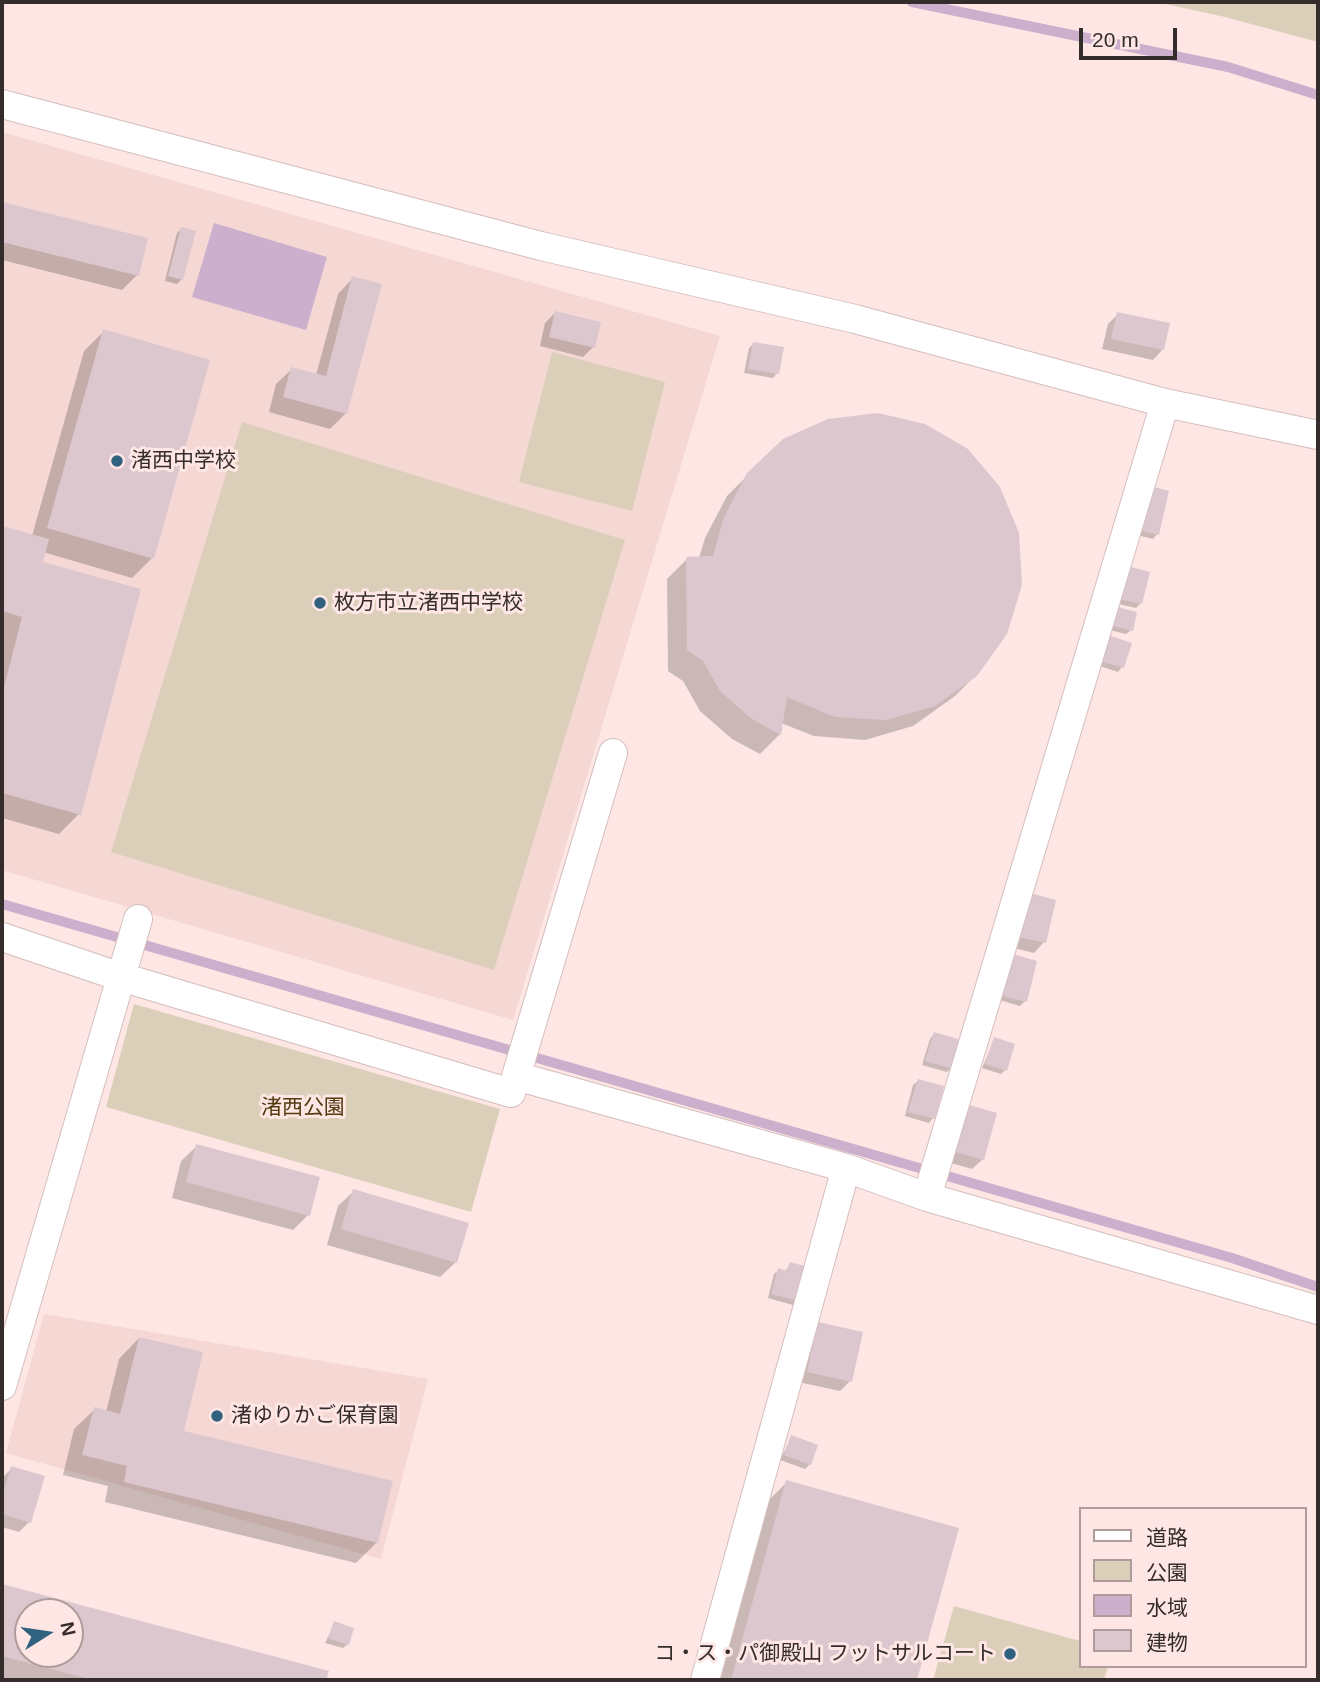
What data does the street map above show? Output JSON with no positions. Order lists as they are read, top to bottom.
{
  "parks": ["渚西公園"],
  "places": [
    "渚西中学校",
    "枚方市立渚西中学校",
    "渚ゆりかご保育園",
    "コ・ス・パ御殿山 フットサルコート"
  ],
  "legend": [
    "道路",
    "公園",
    "水域",
    "建物"
  ],
  "scale_bar": "20 m",
  "north": "right"
}
